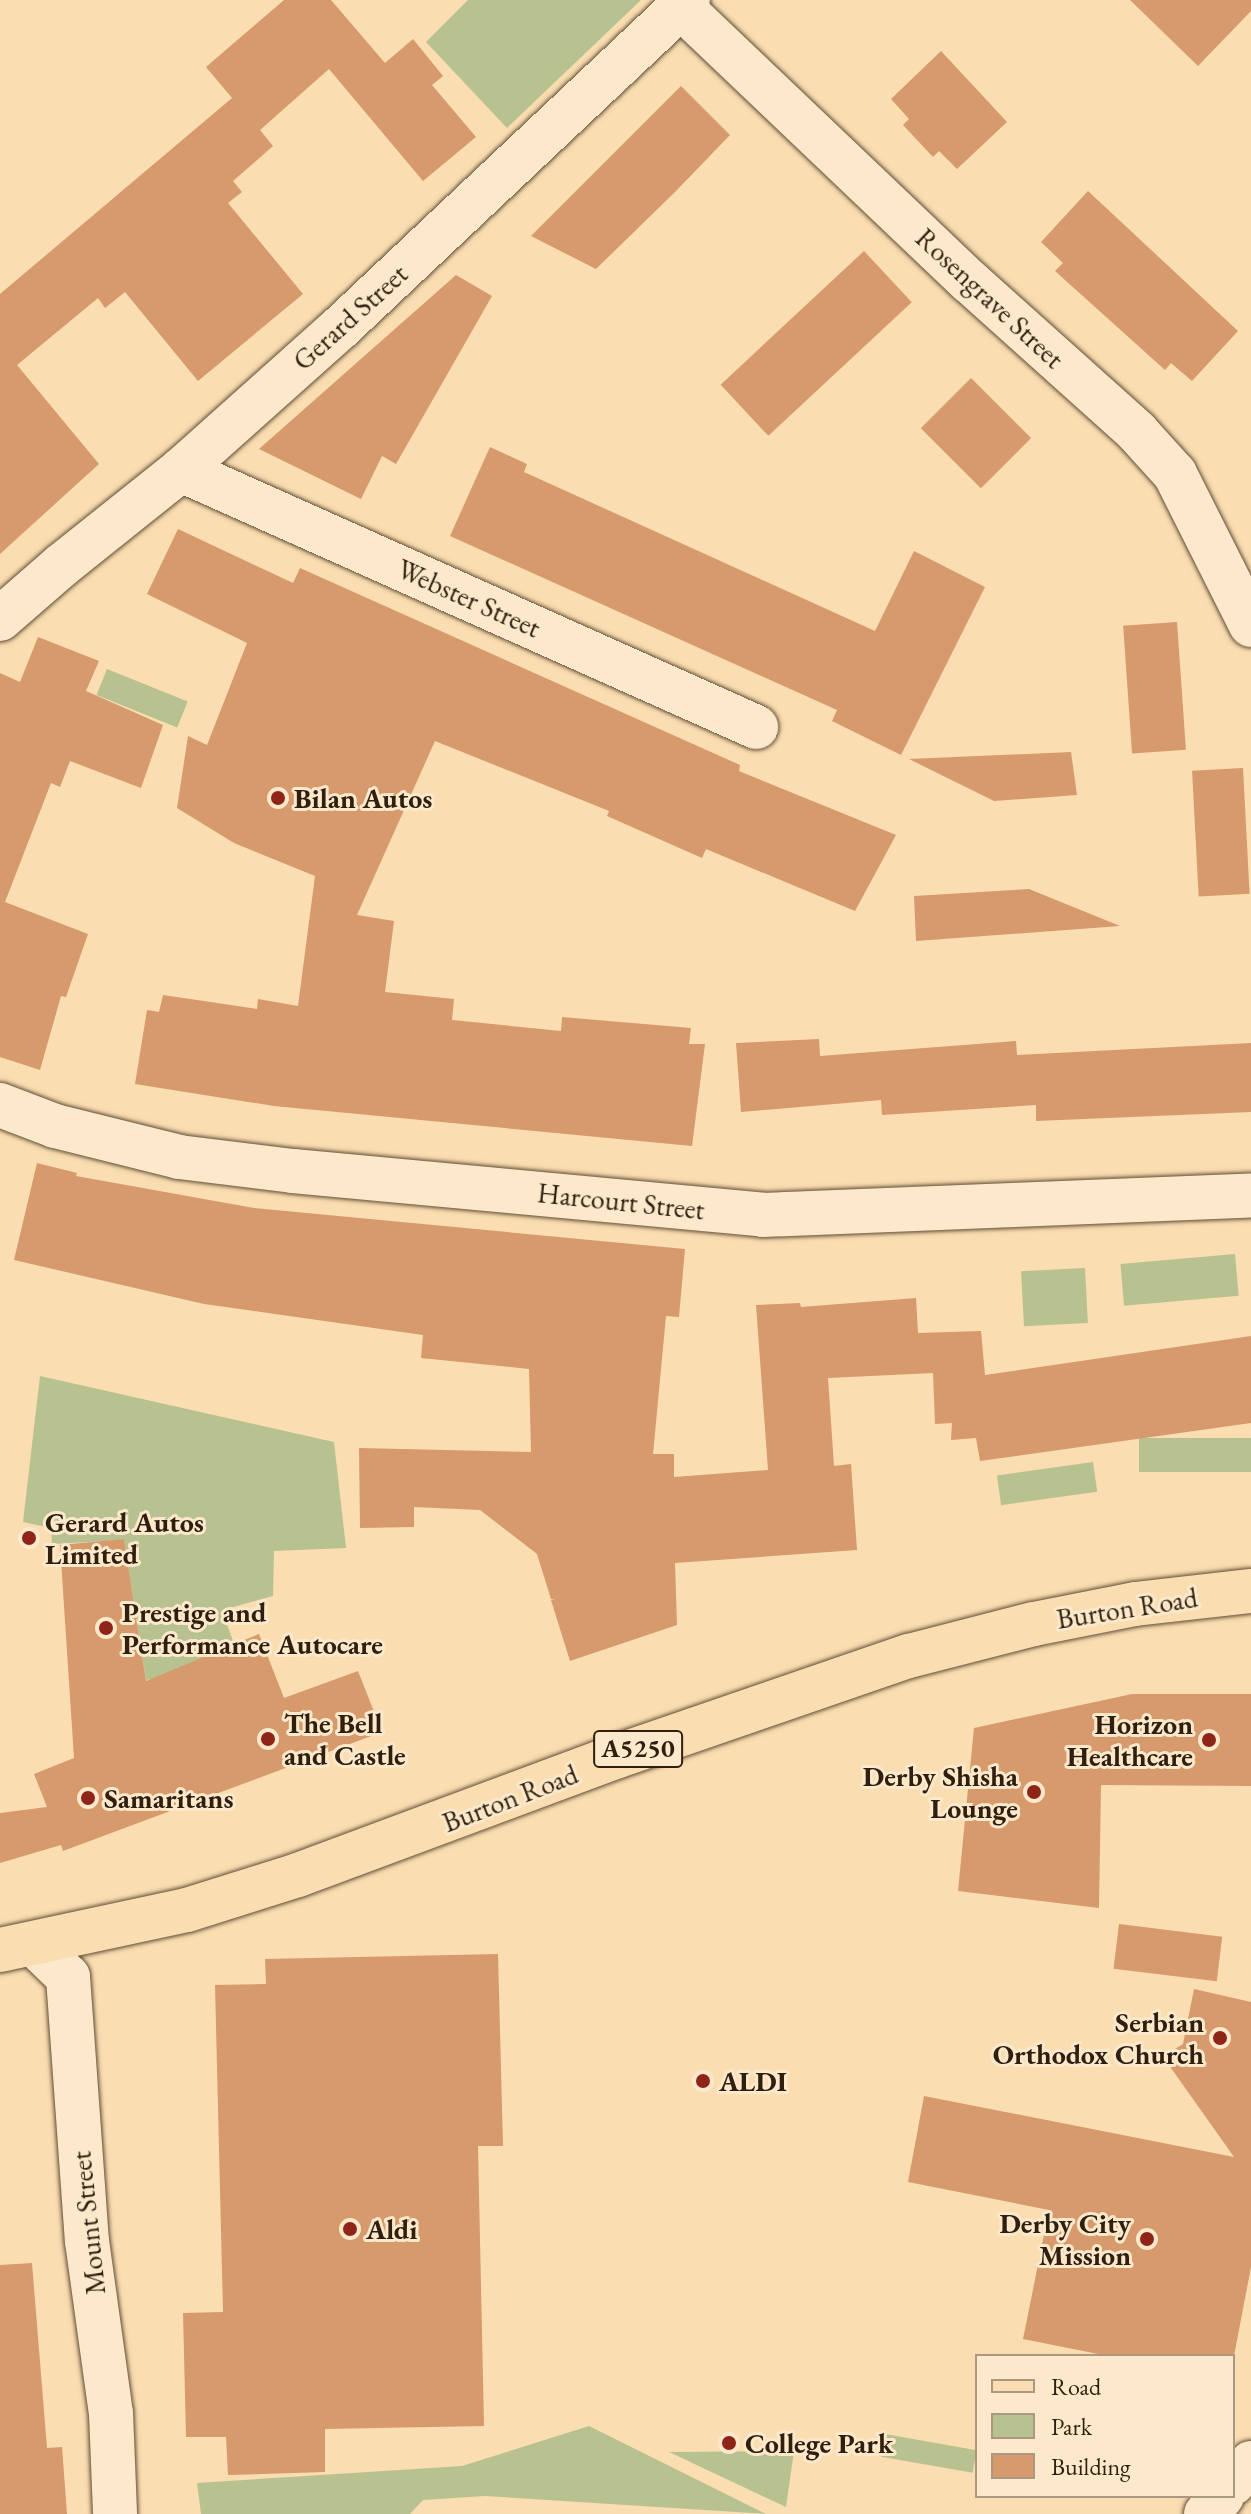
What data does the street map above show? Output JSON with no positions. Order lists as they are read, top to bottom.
{
  "streets": {
    "main road": ["Burton Road", "A5250"],
    "street": [
      "Rosengrave Street",
      "Gerard Street",
      "Webster Street",
      "Harcourt Street",
      "Mount Street"
    ]
  },
  "crossings": [
    ["Rosengrave Street", "Gerard Street"],
    ["Gerard Street", "Webster Street"],
    ["Burton Road", "Mount Street"]
  ],
  "places": [
    "Bilan Autos",
    "Gerard Autos Limited",
    "Prestige and Performance Autocare",
    "The Bell and Castle",
    "Horizon Healthcare",
    "Derby Shisha Lounge",
    "Samaritans",
    "Serbian Orthodox Church",
    "ALDI",
    "Aldi",
    "Derby City Mission",
    "College Park"
  ],
  "legend": ["Road", "Park", "Building"]
}
